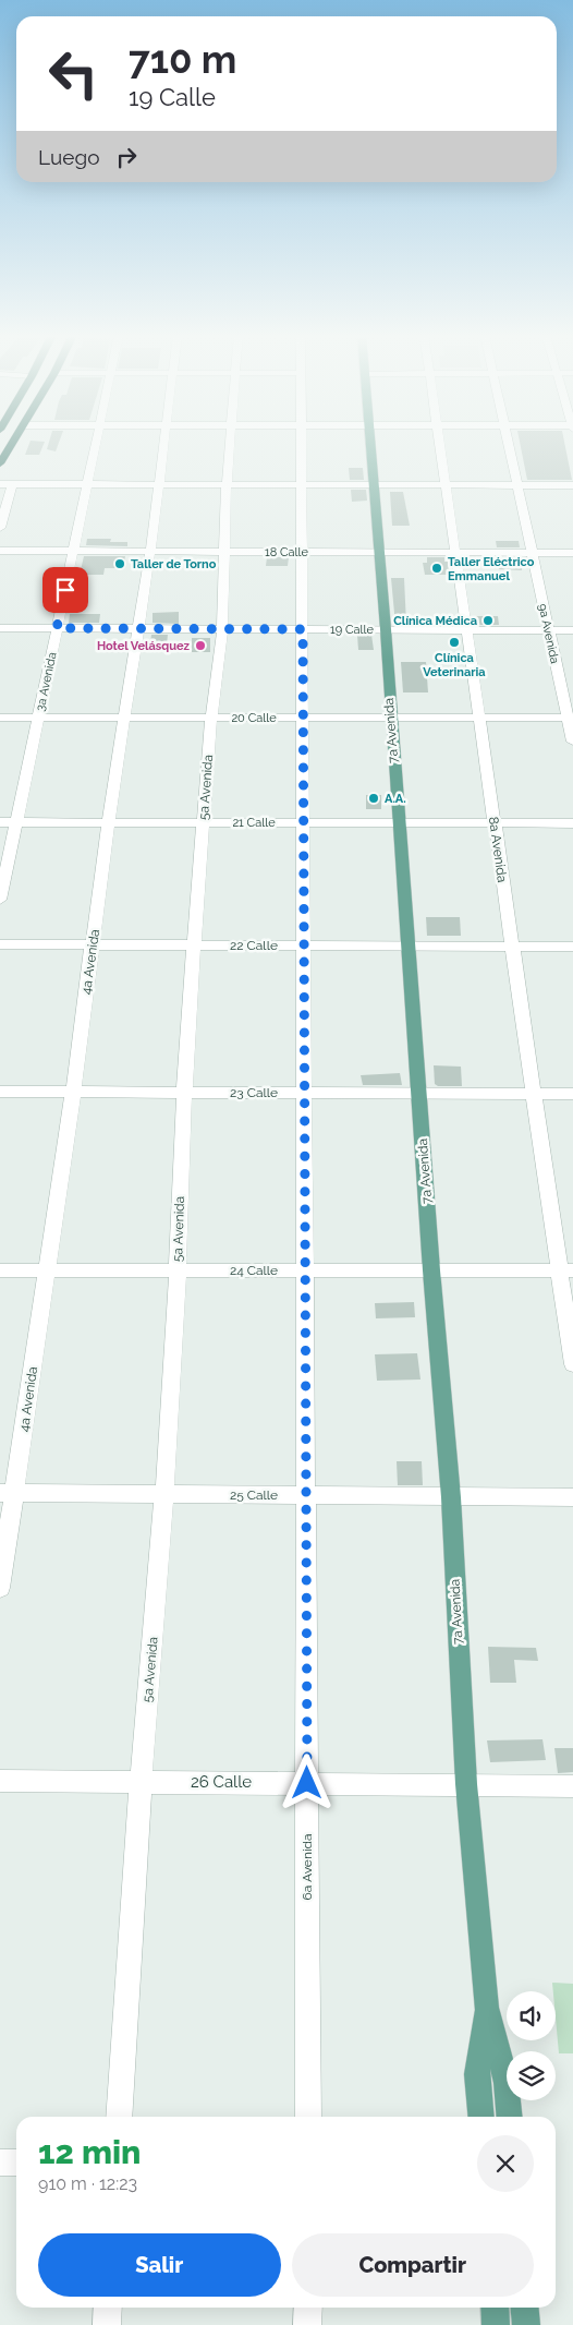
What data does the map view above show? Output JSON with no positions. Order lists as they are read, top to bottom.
{
  "streets": {
    "main road": ["7a Avenida"],
    "street": [
      "18 Calle",
      "19 Calle",
      "9a Avenida",
      "3a Avenida",
      "20 Calle",
      "5a Avenida",
      "21 Calle",
      "8a Avenida",
      "22 Calle",
      "4a Avenida",
      "23 Calle",
      "24 Calle",
      "25 Calle",
      "26 Calle",
      "6a Avenida"
    ]
  },
  "crossings": [
    ["18 Calle", "9a Avenida"],
    ["18 Calle", "3a Avenida"],
    ["18 Calle", "7a Avenida"],
    ["18 Calle", "5a Avenida"],
    ["18 Calle", "8a Avenida"],
    ["18 Calle", "4a Avenida"],
    ["18 Calle", "6a Avenida"],
    ["19 Calle", "9a Avenida"],
    ["19 Calle", "3a Avenida"],
    ["19 Calle", "7a Avenida"],
    ["19 Calle", "5a Avenida"],
    ["19 Calle", "8a Avenida"],
    ["19 Calle", "4a Avenida"],
    ["19 Calle", "6a Avenida"],
    ["9a Avenida", "20 Calle"],
    ["3a Avenida", "20 Calle"],
    ["3a Avenida", "21 Calle"],
    ["20 Calle", "7a Avenida"],
    ["20 Calle", "5a Avenida"],
    ["20 Calle", "8a Avenida"],
    ["20 Calle", "4a Avenida"],
    ["20 Calle", "6a Avenida"],
    ["7a Avenida", "21 Calle"],
    ["7a Avenida", "22 Calle"],
    ["7a Avenida", "23 Calle"],
    ["7a Avenida", "24 Calle"],
    ["7a Avenida", "25 Calle"],
    ["7a Avenida", "26 Calle"],
    ["5a Avenida", "21 Calle"],
    ["5a Avenida", "22 Calle"],
    ["5a Avenida", "23 Calle"],
    ["5a Avenida", "24 Calle"],
    ["5a Avenida", "25 Calle"],
    ["5a Avenida", "26 Calle"],
    ["21 Calle", "8a Avenida"],
    ["21 Calle", "4a Avenida"],
    ["21 Calle", "6a Avenida"],
    ["8a Avenida", "22 Calle"],
    ["8a Avenida", "23 Calle"],
    ["8a Avenida", "24 Calle"],
    ["22 Calle", "4a Avenida"],
    ["22 Calle", "6a Avenida"],
    ["4a Avenida", "23 Calle"],
    ["4a Avenida", "24 Calle"],
    ["4a Avenida", "25 Calle"],
    ["23 Calle", "6a Avenida"],
    ["24 Calle", "6a Avenida"],
    ["25 Calle", "6a Avenida"],
    ["26 Calle", "6a Avenida"]
  ],
  "places": [
    "Taller de Torno",
    "Taller Eléctrico Emmanuel",
    "Clínica Médica",
    "Clínica Veterinaria",
    "Hotel Velásquez",
    "A.A."
  ],
  "page": {
    "turn": ["710 m", "19 Calle"],
    "then": "Luego",
    "heading": ["12 min", "910 m · 12:23"],
    "buttons": ["Salir", "Compartir"]
  }
}
